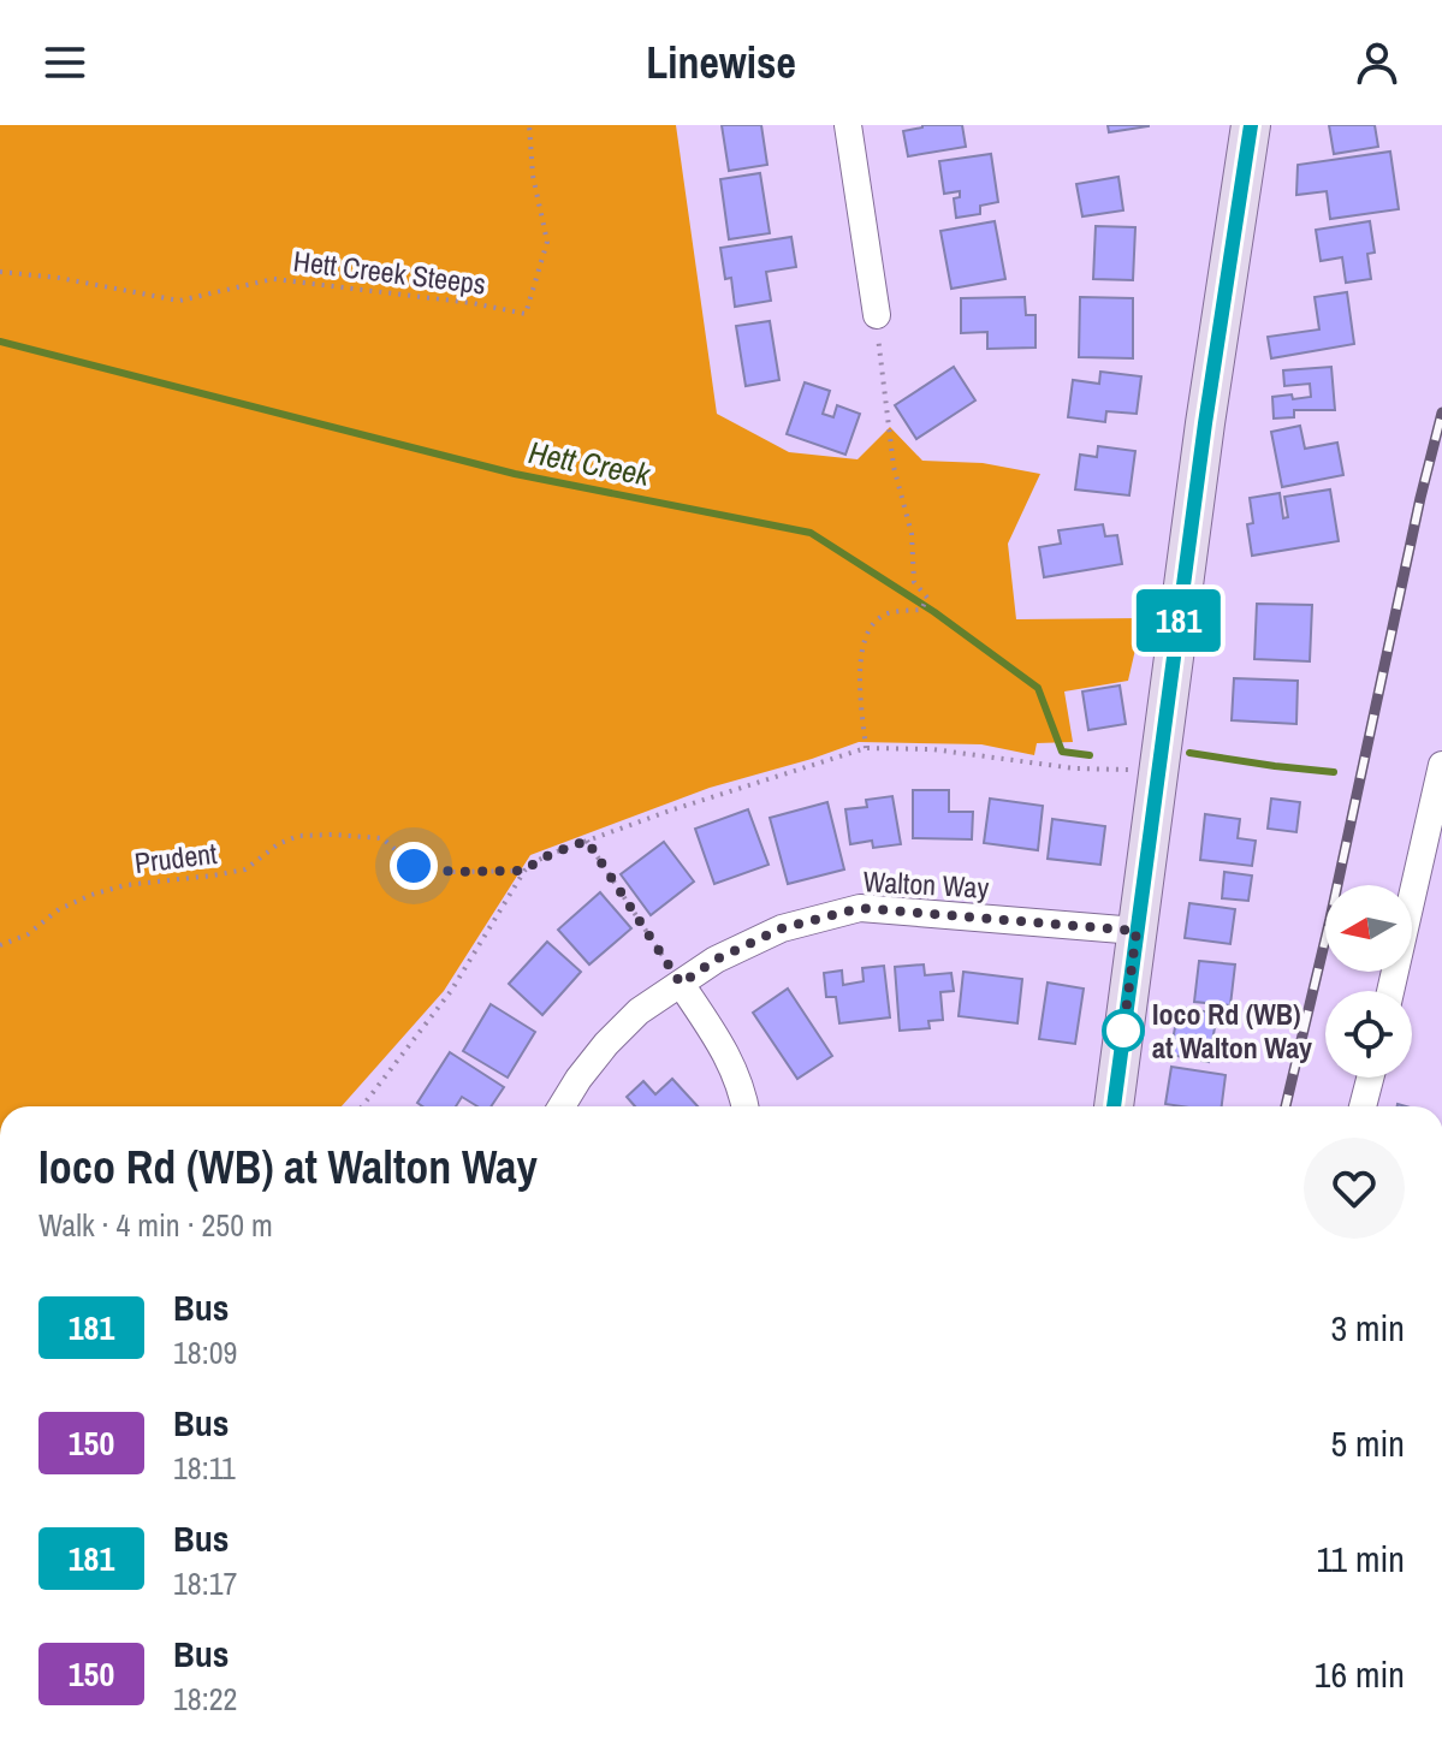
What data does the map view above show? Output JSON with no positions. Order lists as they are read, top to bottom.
{
  "streets": {
    "street": ["Walton Way"],
    "path": ["Hett Creek Steeps", "Prudent"]
  },
  "water": ["Hett Creek"],
  "places": ["Ioco Rd (WB) at Walton Way"],
  "lines": ["bus line 181"],
  "north": "left",
  "page": {
    "header": "Linewise",
    "on_map": "181",
    "heading": ["Ioco Rd (WB) at Walton Way", "Walk · 4 min · 250 m"],
    "list": [
      {
        "mark": "181",
        "name": "Bus",
        "note": "18:09",
        "value": "3 min"
      },
      {
        "mark": "150",
        "name": "Bus",
        "note": "18:11",
        "value": "5 min"
      },
      {
        "mark": "181",
        "name": "Bus",
        "note": "18:17",
        "value": "11 min"
      },
      {
        "mark": "150",
        "name": "Bus",
        "note": "18:22",
        "value": "16 min"
      }
    ]
  }
}
